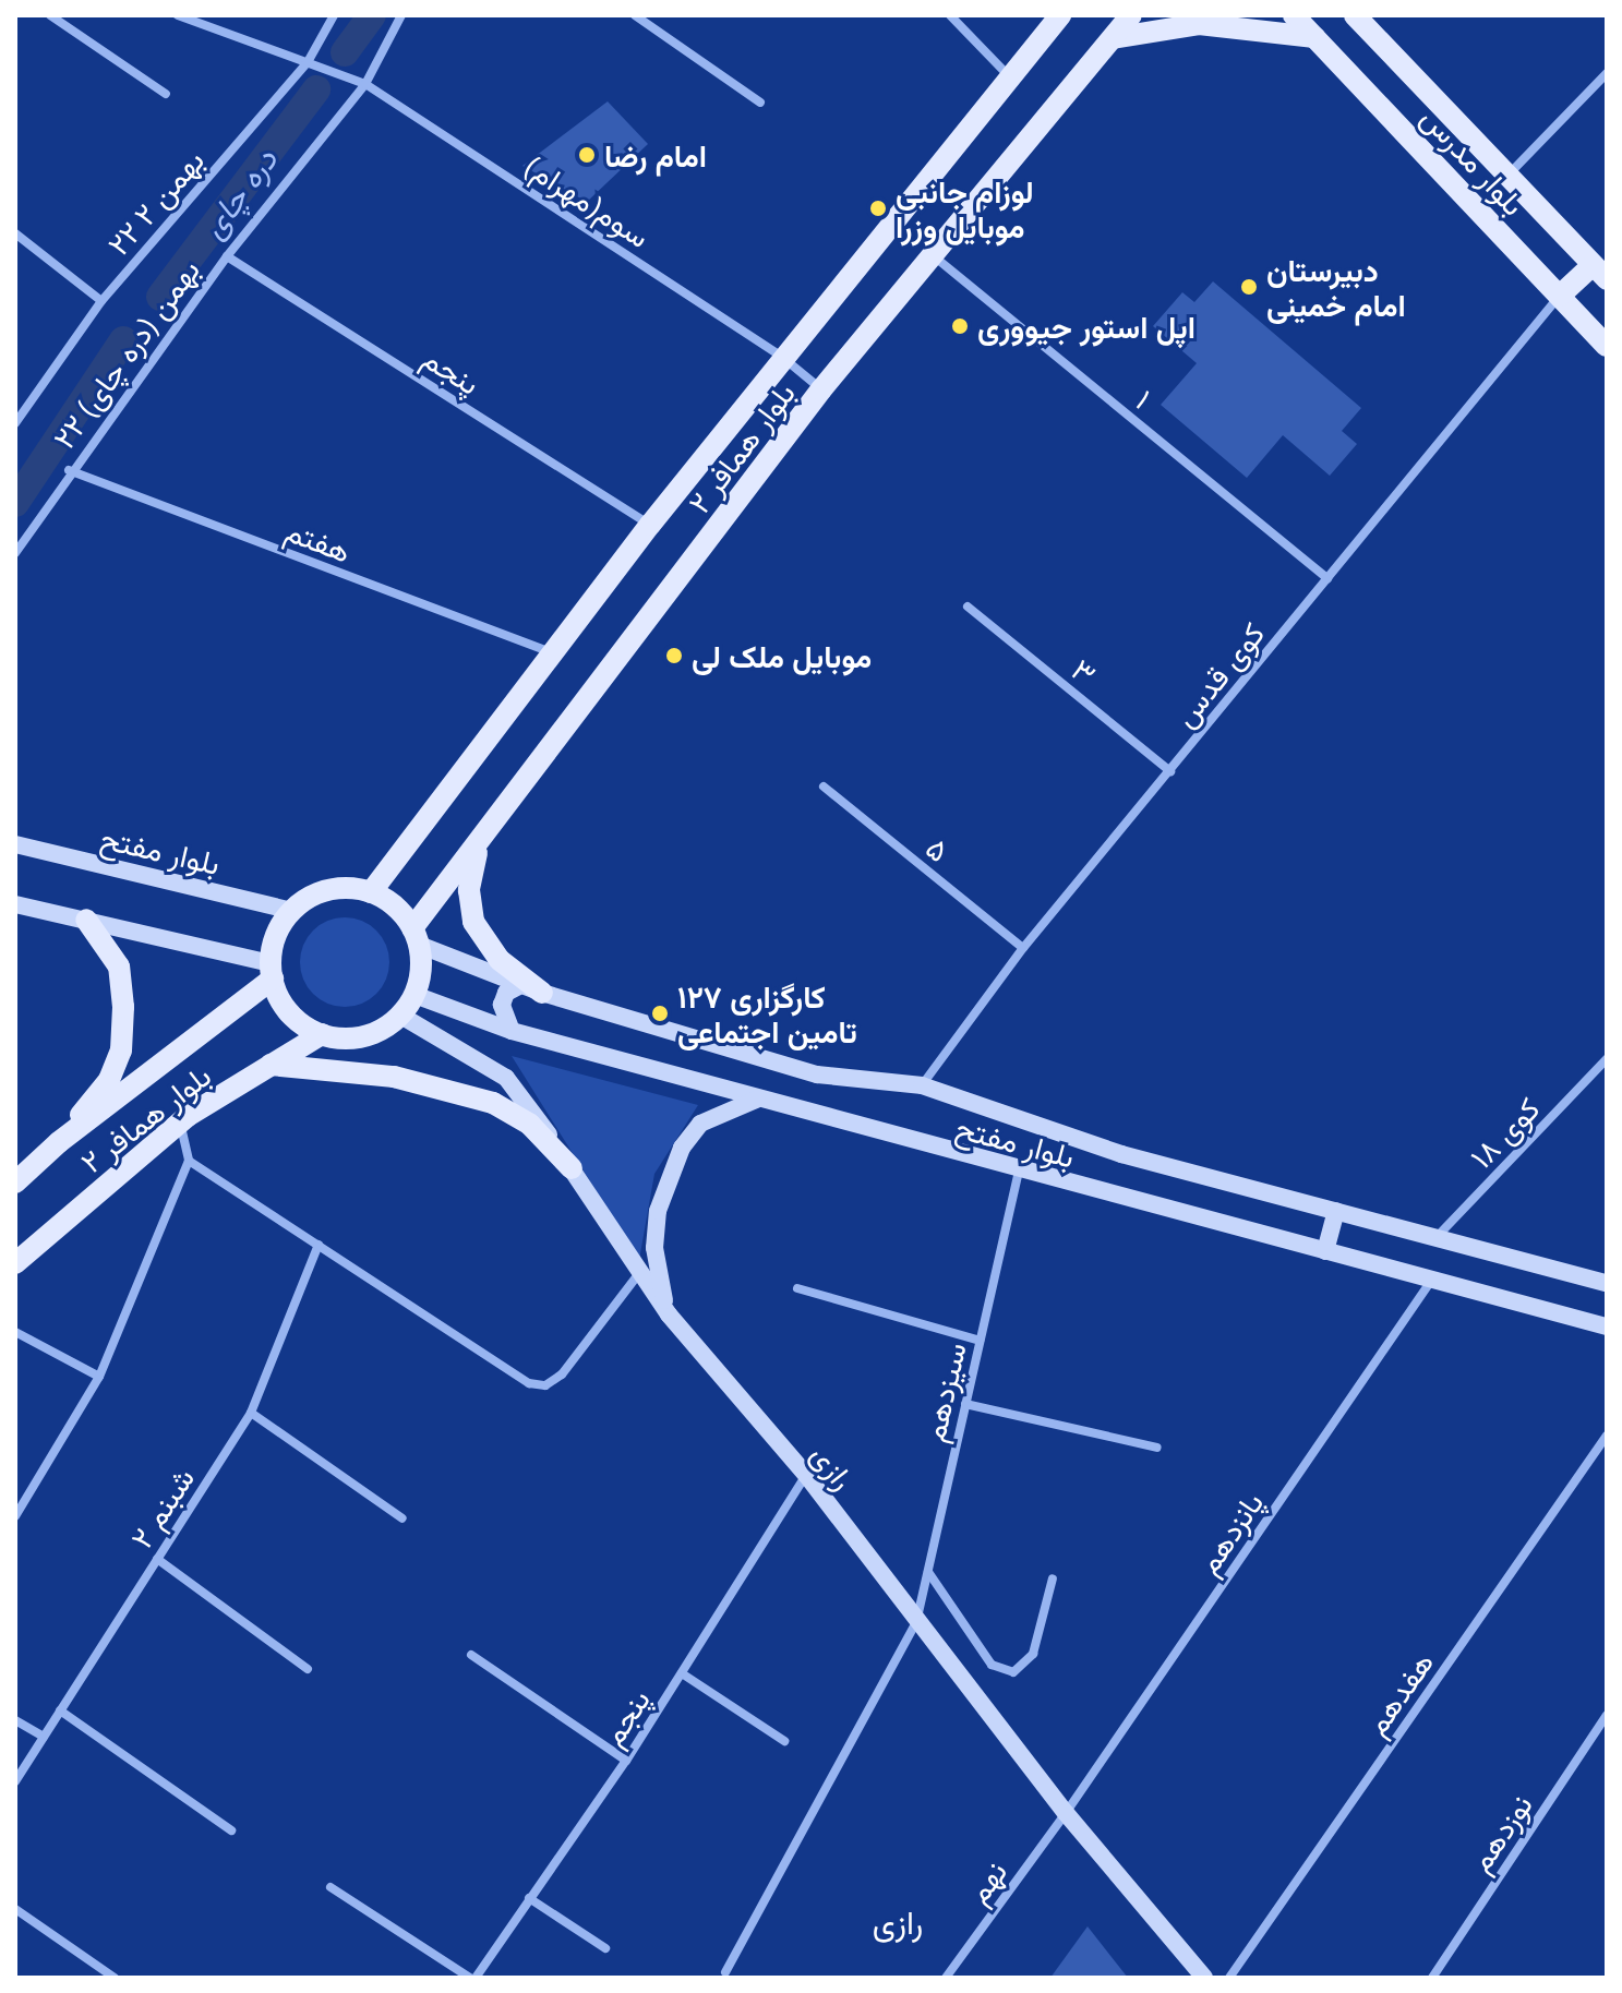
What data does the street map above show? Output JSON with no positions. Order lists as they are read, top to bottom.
{
  "streets": {
    "main road": ["بلوار مدرس", "بلوار همافر ۲"],
    "street": [
      "سوم(مهرام)",
      "۲۲ بهمن ۲",
      "۲۲ بهمن (دره چای)",
      "پنجم",
      "۱",
      "هفتم",
      "۳",
      "کوی قدس",
      "۵",
      "بلوار مفتح",
      "کوی ۱۸",
      "سیزدهم",
      "رازی",
      "شبنم ۲",
      "پانزدهم",
      "هفدهم",
      "نوزدهم",
      "نهم"
    ]
  },
  "crossings": [
    ["بلوار مدرس", "کوی قدس"],
    ["سوم(مهرام)", "۲۲ بهمن ۲"],
    ["سوم(مهرام)", "۲۲ بهمن (دره چای)"],
    ["سوم(مهرام)", "بلوار همافر ۲"],
    ["۲۲ بهمن (دره چای)", "پنجم"],
    ["۲۲ بهمن (دره چای)", "هفتم"],
    ["پنجم", "بلوار همافر ۲"],
    ["پنجم", "رازی"],
    ["۱", "بلوار همافر ۲"],
    ["۱", "کوی قدس"],
    ["بلوار همافر ۲", "هفتم"],
    ["بلوار همافر ۲", "بلوار مفتح"],
    ["بلوار همافر ۲", "رازی"],
    ["۳", "کوی قدس"],
    ["کوی قدس", "۵"],
    ["کوی قدس", "بلوار مفتح"],
    ["بلوار مفتح", "کوی ۱۸"],
    ["بلوار مفتح", "سیزدهم"],
    ["بلوار مفتح", "رازی"],
    ["بلوار مفتح", "پانزدهم"],
    ["سیزدهم", "رازی"],
    ["رازی", "پانزدهم"],
    ["رازی", "نهم"],
    ["پانزدهم", "نهم"]
  ],
  "districts": ["رازی"],
  "water": ["دره چای"],
  "places": [
    "امام رضا",
    "لوزام جانبی موبایل وزرا",
    "دبیرستان امام خمینی",
    "اپل استور جيووری",
    "موبایل ملک لی",
    "کارگزاری ۱۲۷ تامین اجتماعی"
  ]
}
